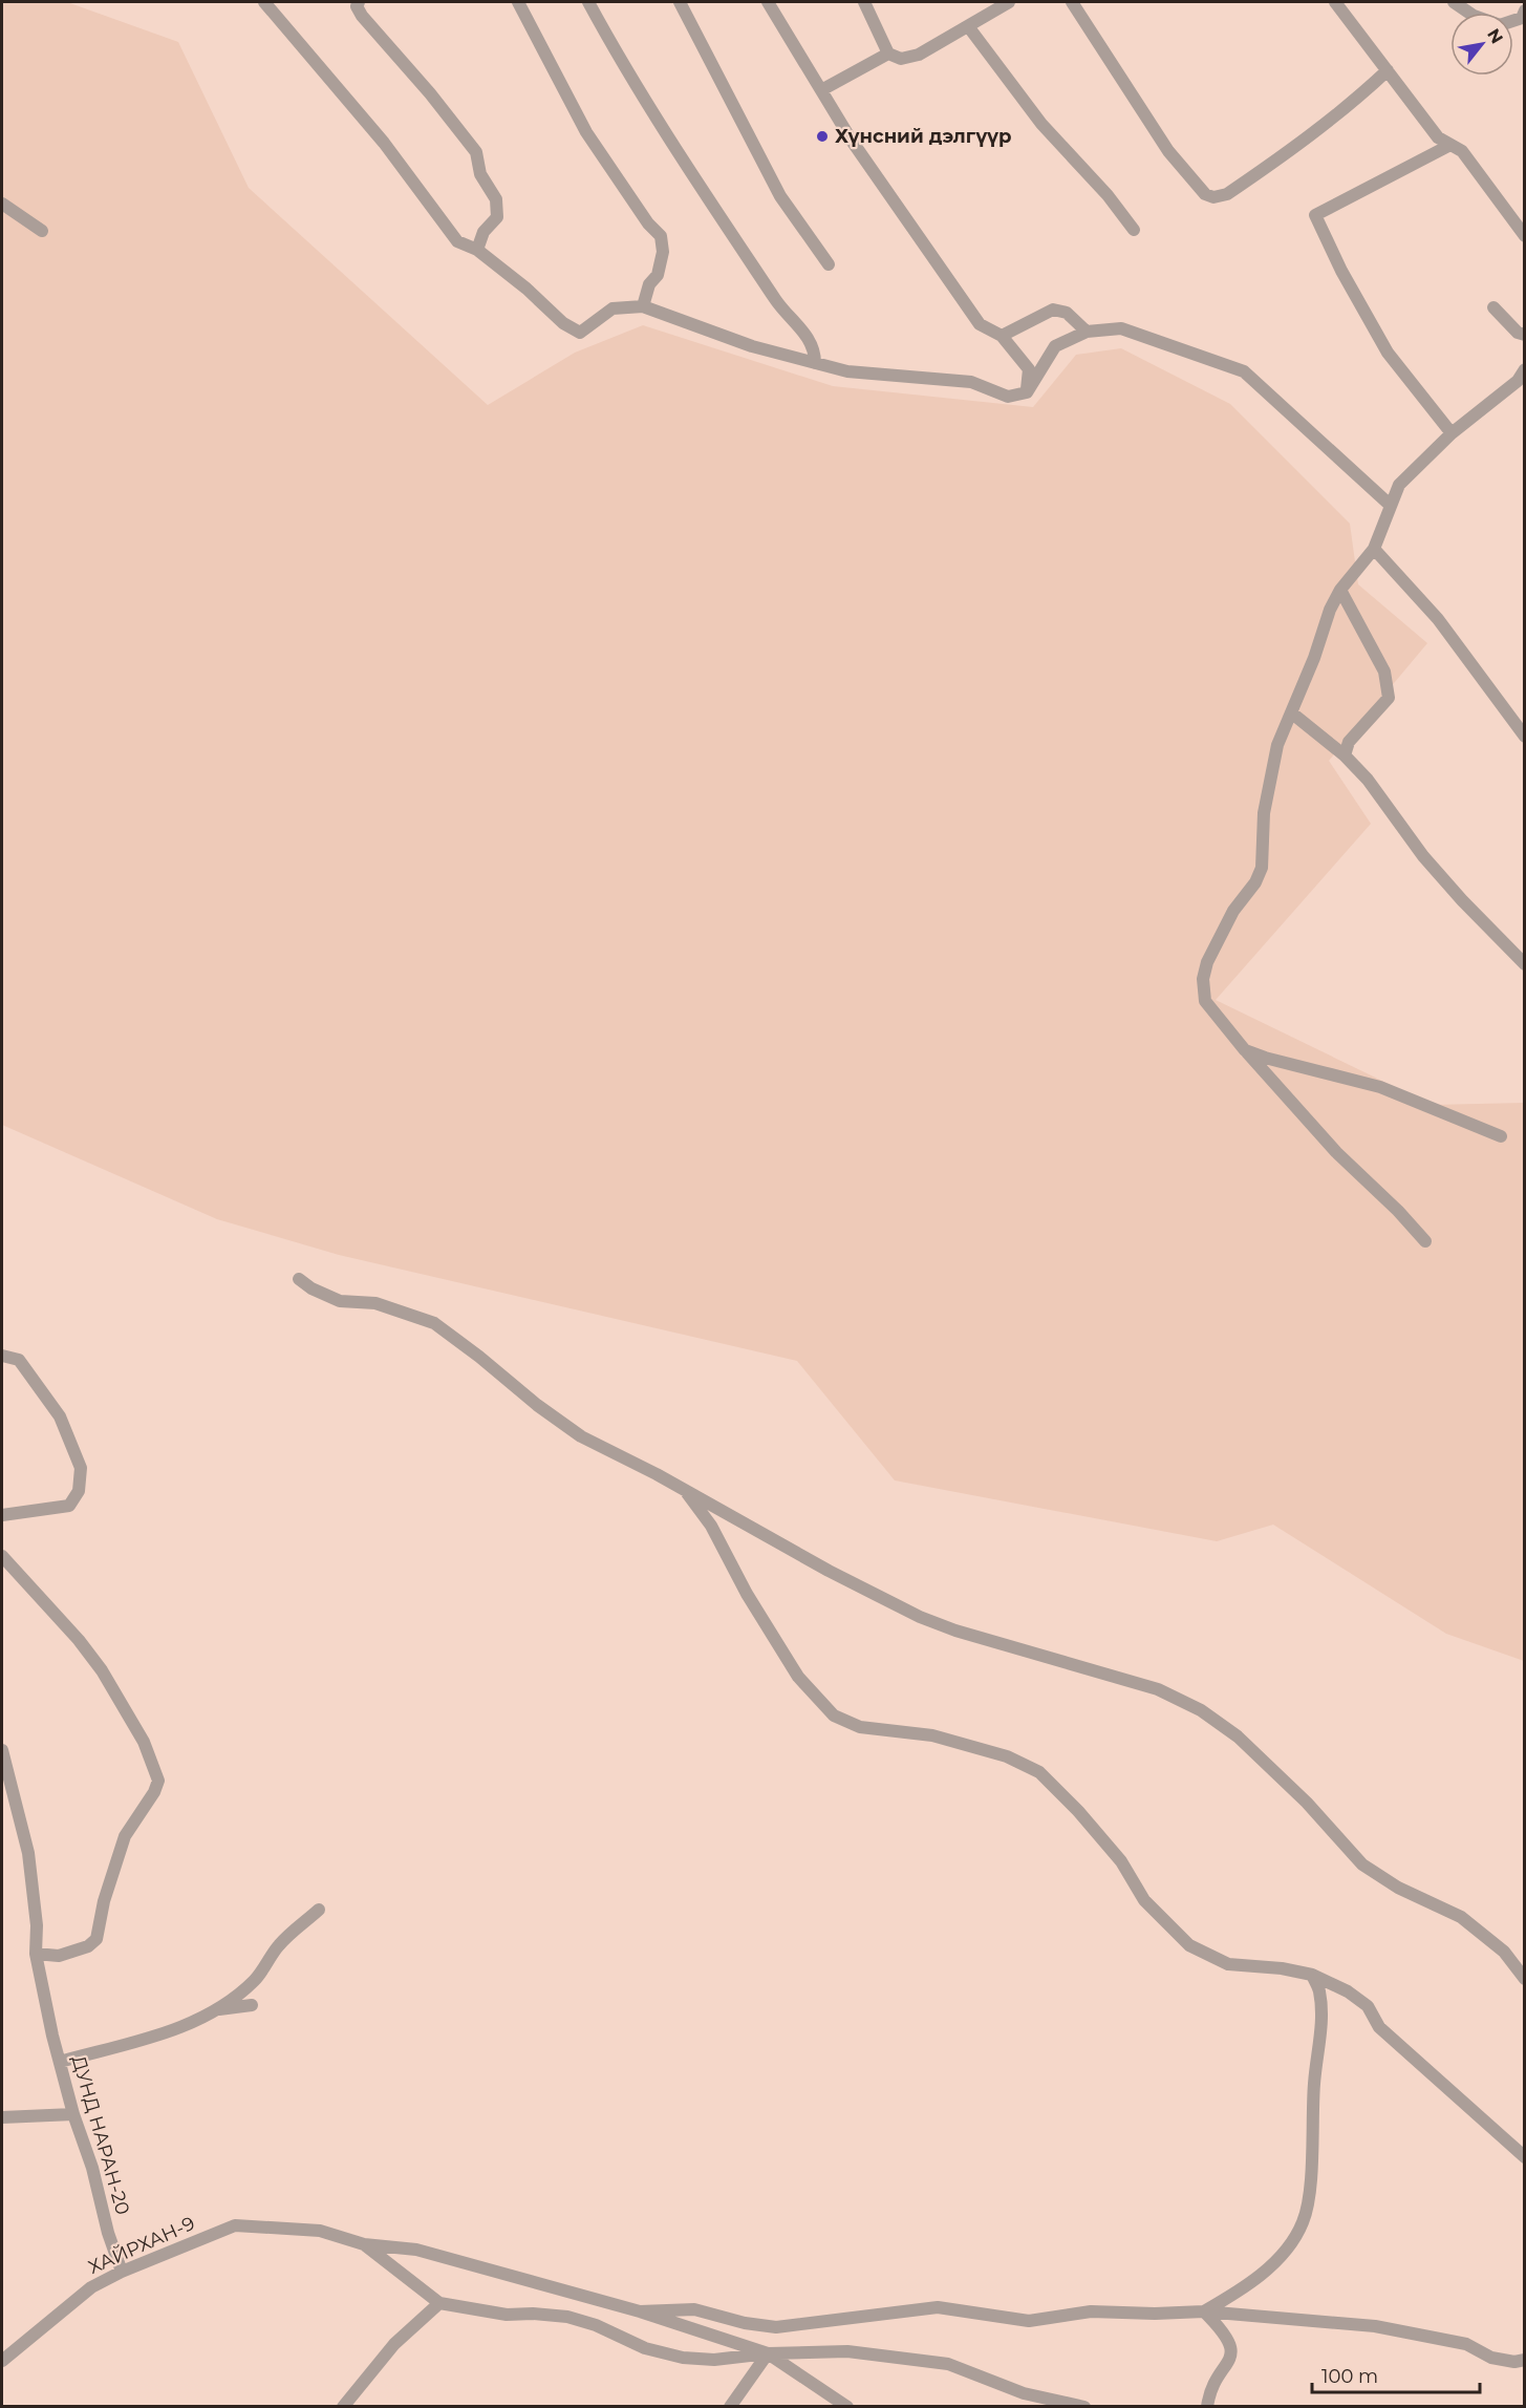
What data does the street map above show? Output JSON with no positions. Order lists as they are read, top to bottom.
{
  "streets": {
    "street": ["ДУНД НАРАН-20", "ХАЙРХАН-9"]
  },
  "crossings": [
    ["ДУНД НАРАН-20", "ХАЙРХАН-9"]
  ],
  "places": ["Хүнсний дэлгүүр"],
  "scale_bar": "100 m",
  "north": "top right"
}
